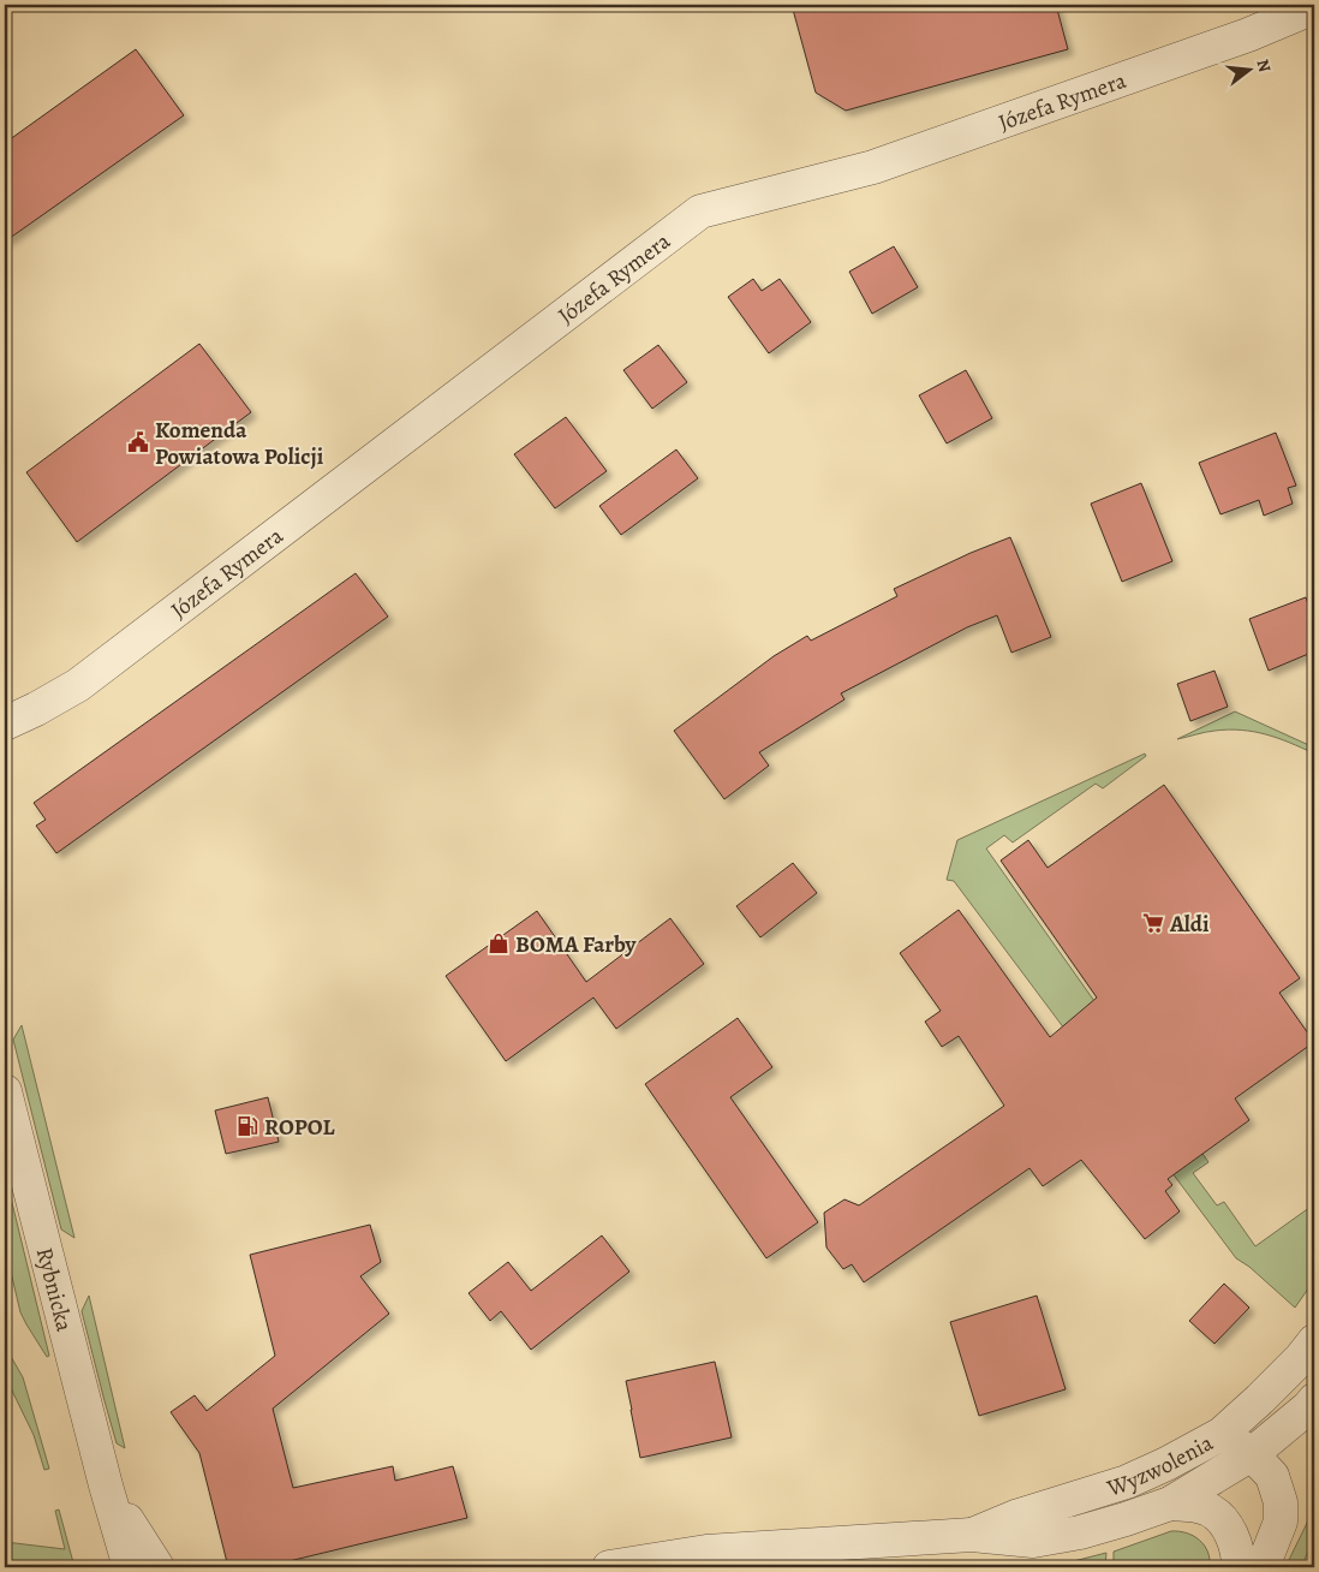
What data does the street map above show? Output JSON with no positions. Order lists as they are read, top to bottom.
{
  "streets": {
    "street": ["Józefa Rymera", "Rybnicka", "Wyzwolenia"]
  },
  "places": {
    "public building": ["Komenda Powiatowa Policji"],
    "supermarket": ["Aldi"],
    "shop": ["BOMA Farby"],
    "fuel station": ["ROPOL"]
  },
  "north": "right"
}
